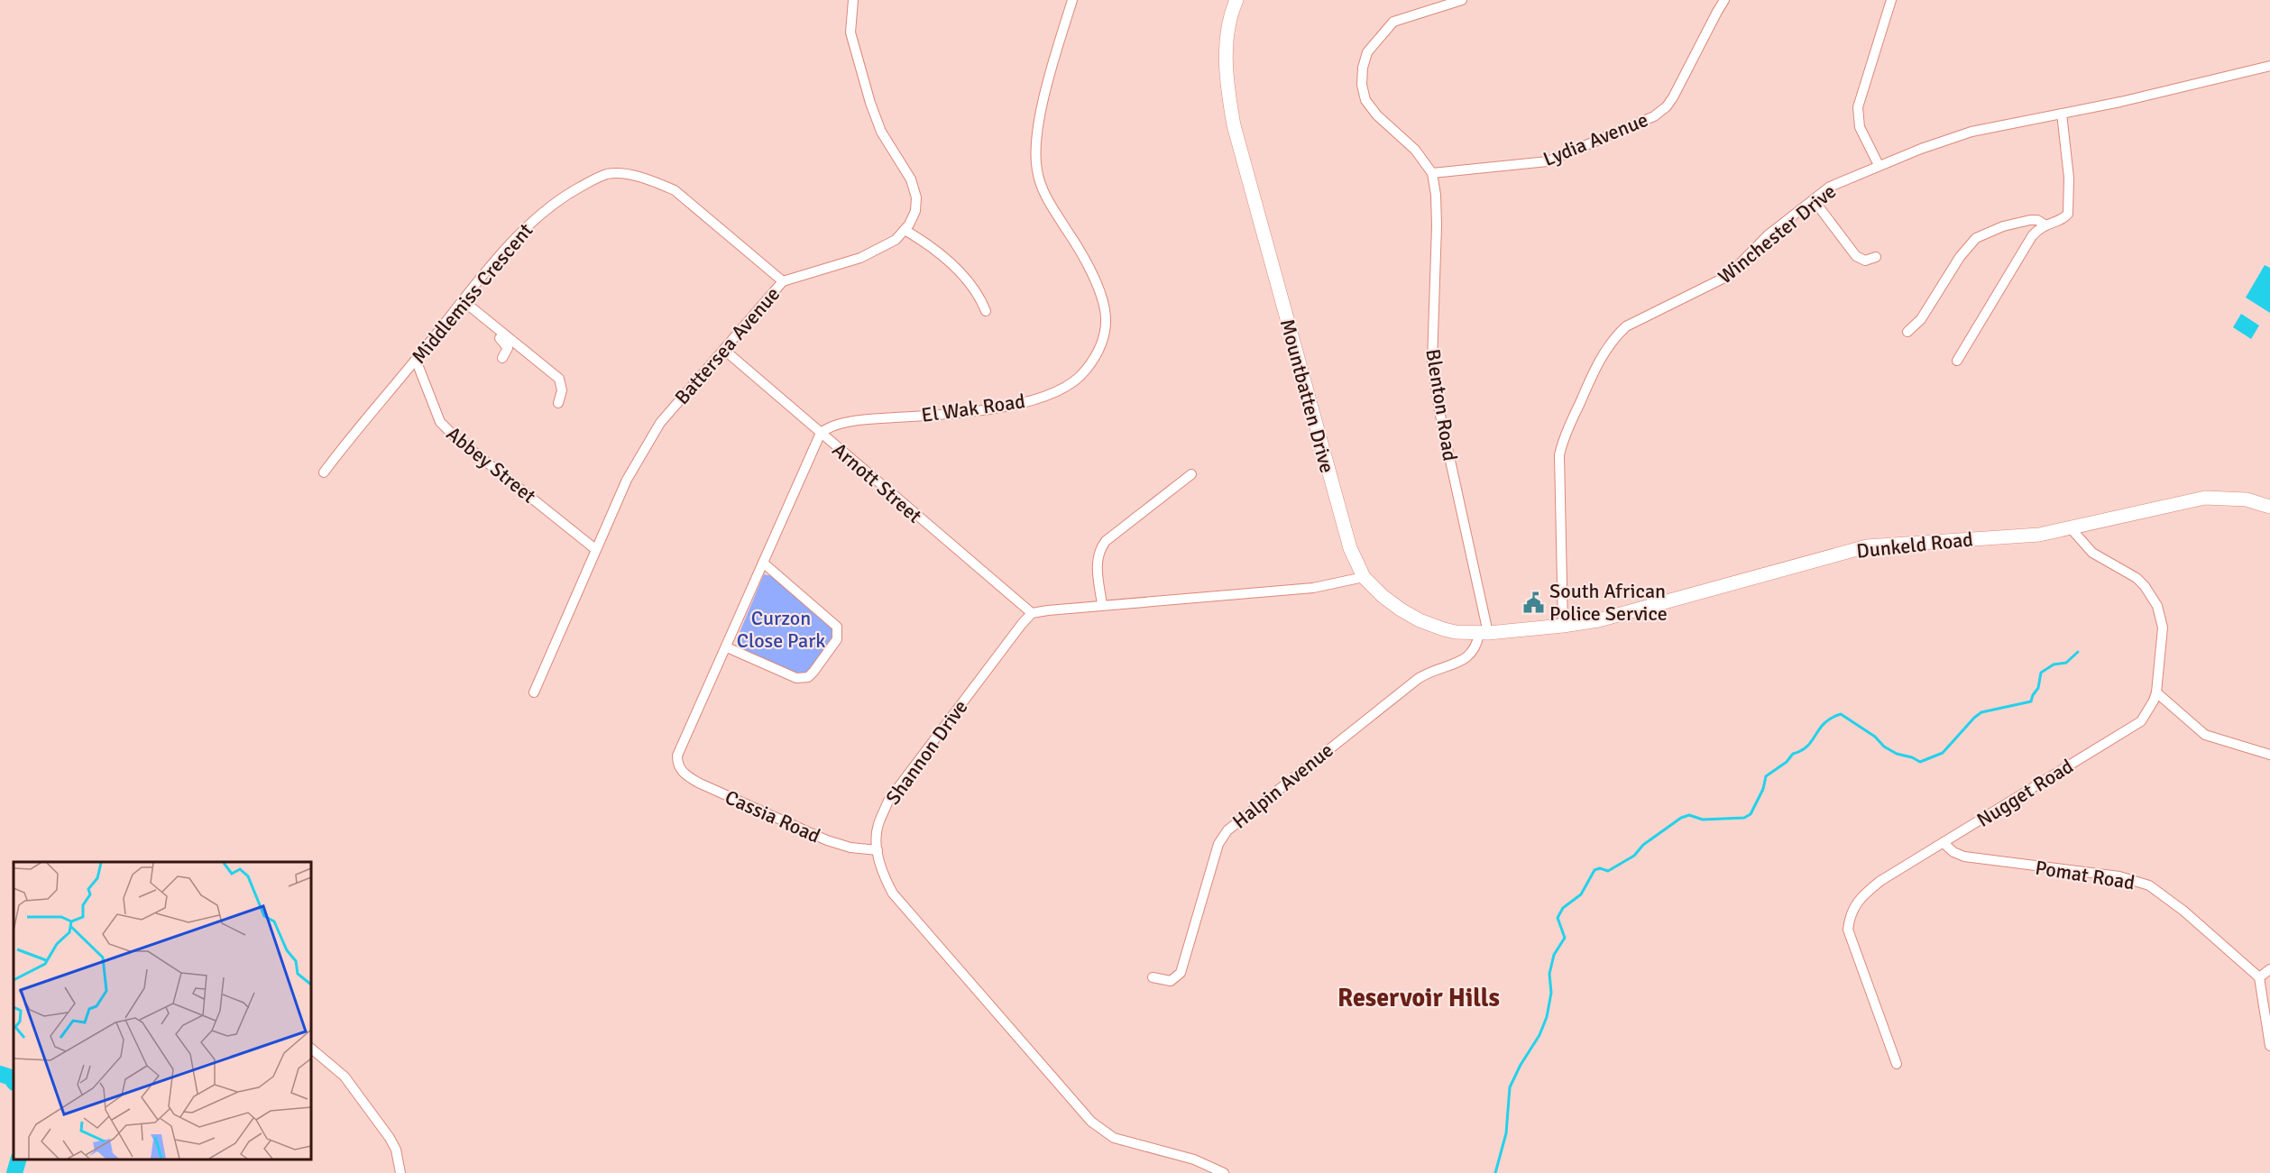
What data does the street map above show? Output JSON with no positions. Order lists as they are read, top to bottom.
{
  "streets": {
    "main road": ["Mountbatten Drive", "Dunkeld Road"],
    "street": [
      "Lydia Avenue",
      "Winchester Drive",
      "Middlemiss Crescent",
      "Battersea Avenue",
      "Blenton Road",
      "El Wak Road",
      "Abbey Street",
      "Arnott Street",
      "Shannon Drive",
      "Halpin Avenue",
      "Nugget Road",
      "Cassia Road",
      "Pomat Road"
    ]
  },
  "crossings": [
    ["Lydia Avenue", "Blenton Road"],
    ["Winchester Drive", "Mountbatten Drive"],
    ["Winchester Drive", "Dunkeld Road"],
    ["Middlemiss Crescent", "Battersea Avenue"],
    ["Middlemiss Crescent", "Abbey Street"],
    ["Battersea Avenue", "Abbey Street"],
    ["Battersea Avenue", "Arnott Street"],
    ["Mountbatten Drive", "Blenton Road"],
    ["Mountbatten Drive", "Dunkeld Road"],
    ["Mountbatten Drive", "Halpin Avenue"],
    ["Blenton Road", "Halpin Avenue"],
    ["El Wak Road", "Arnott Street"],
    ["Arnott Street", "Shannon Drive"],
    ["Dunkeld Road", "Nugget Road"],
    ["Shannon Drive", "Cassia Road"],
    ["Nugget Road", "Pomat Road"]
  ],
  "districts": ["Reservoir Hills"],
  "parks": ["Curzon Close Park"],
  "places": {
    "public building": ["South African Police Service"]
  }
}
